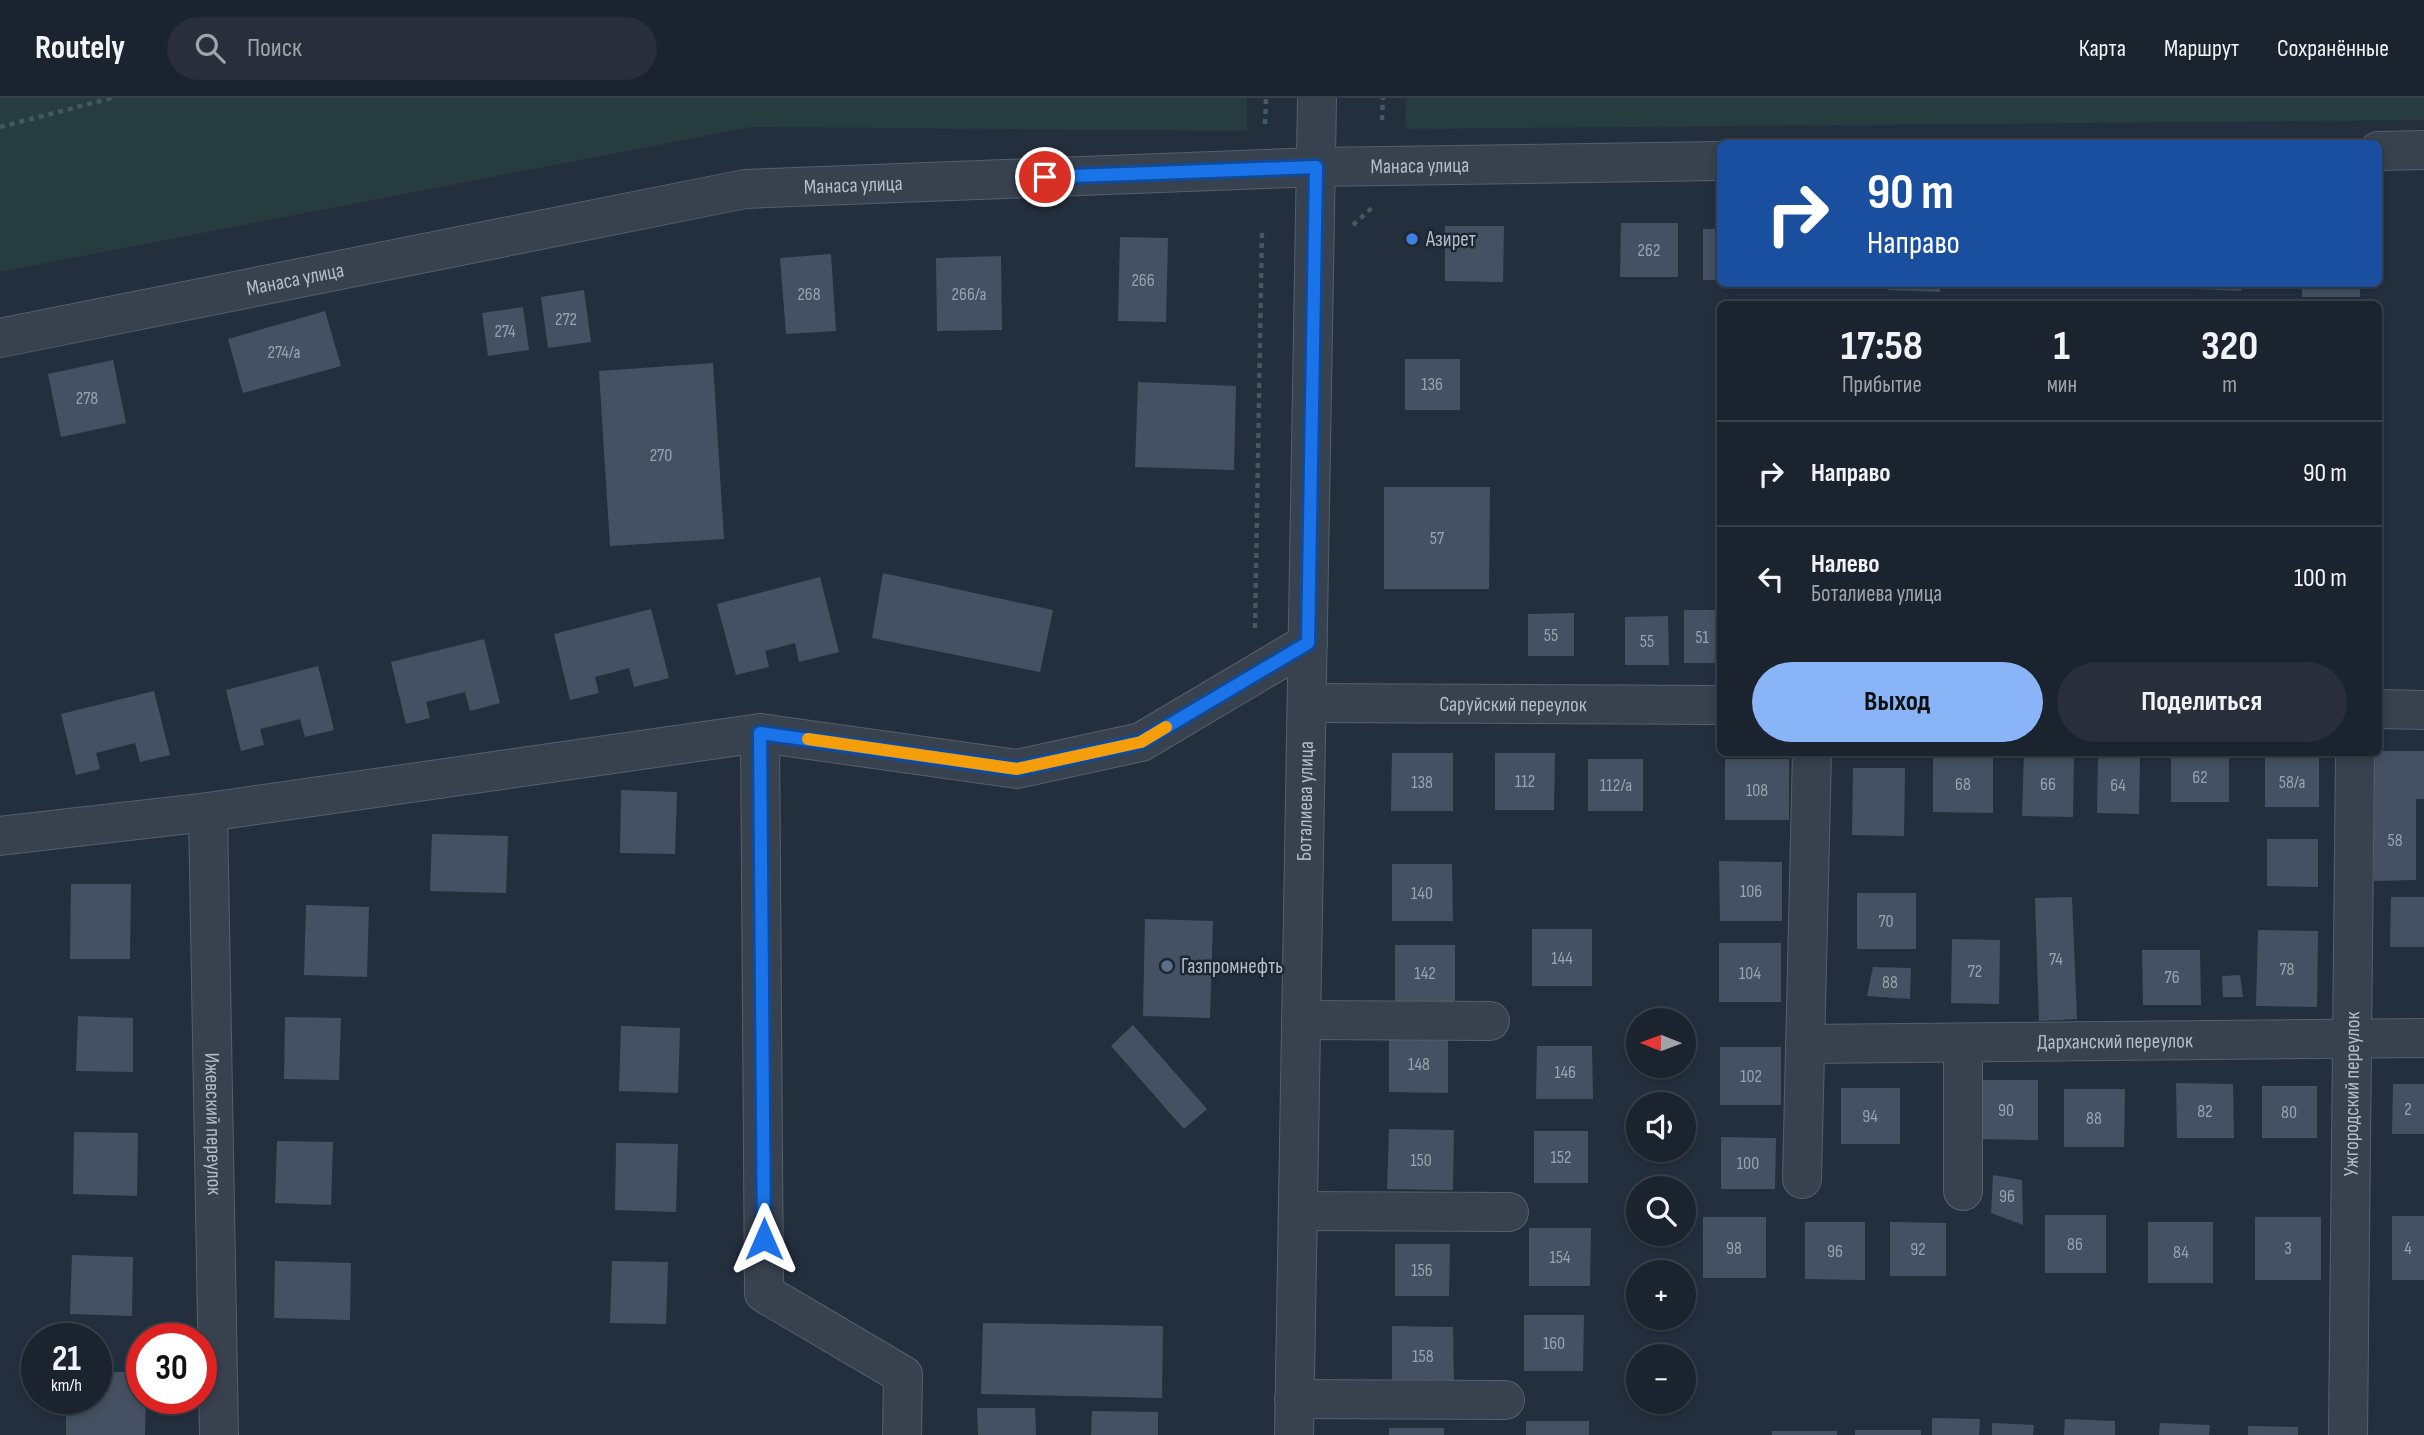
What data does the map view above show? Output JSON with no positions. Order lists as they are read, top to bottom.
{
  "streets": {
    "street": [
      "Манаса улица",
      "Саруйский переулок",
      "Боталиева улица",
      "Дарханский переулок",
      "Ужгородский переулок",
      "Ижевский переулок"
    ]
  },
  "crossings": [
    ["Манаса улица", "Боталиева улица"],
    ["Саруйский переулок", "Боталиева улица"],
    ["Дарханский переулок", "Ужгородский переулок"]
  ],
  "places": ["Азирет", "Газпромнефть"],
  "house_numbers": [
    "262",
    "266",
    "268",
    "266/а",
    "272",
    "274",
    "274/а",
    "136",
    "278",
    "270",
    "57",
    "55",
    "51",
    "55",
    "62",
    "112",
    "138",
    "58/а",
    "68",
    "66",
    "112/а",
    "64",
    "108",
    "58",
    "106",
    "140",
    "70",
    "144",
    "74",
    "78",
    "72",
    "142",
    "104",
    "76",
    "88",
    "148",
    "146",
    "102",
    "2",
    "90",
    "82",
    "80",
    "94",
    "88",
    "152",
    "150",
    "100",
    "96",
    "86",
    "98",
    "3",
    "4",
    "92",
    "96",
    "84",
    "154",
    "156",
    "160",
    "158"
  ],
  "north": "left",
  "page": {
    "header": "Routely",
    "search": "Поиск",
    "nav": ["Карта", "Маршрут", "Сохранённые"],
    "turn": ["90 m", "Направо"],
    "eta": [
      "17:58",
      "Прибытие",
      "1",
      "мин",
      "320",
      "m"
    ],
    "list": [
      {
        "name": "Направо",
        "value": "90 m"
      },
      {
        "name": "Налево",
        "note": "Боталиева улица",
        "value": "100 m"
      }
    ],
    "buttons": ["Выход", "Поделиться"],
    "map_buttons": ["+", "−"],
    "speed": "21 km/h",
    "limit": "30"
  }
}
